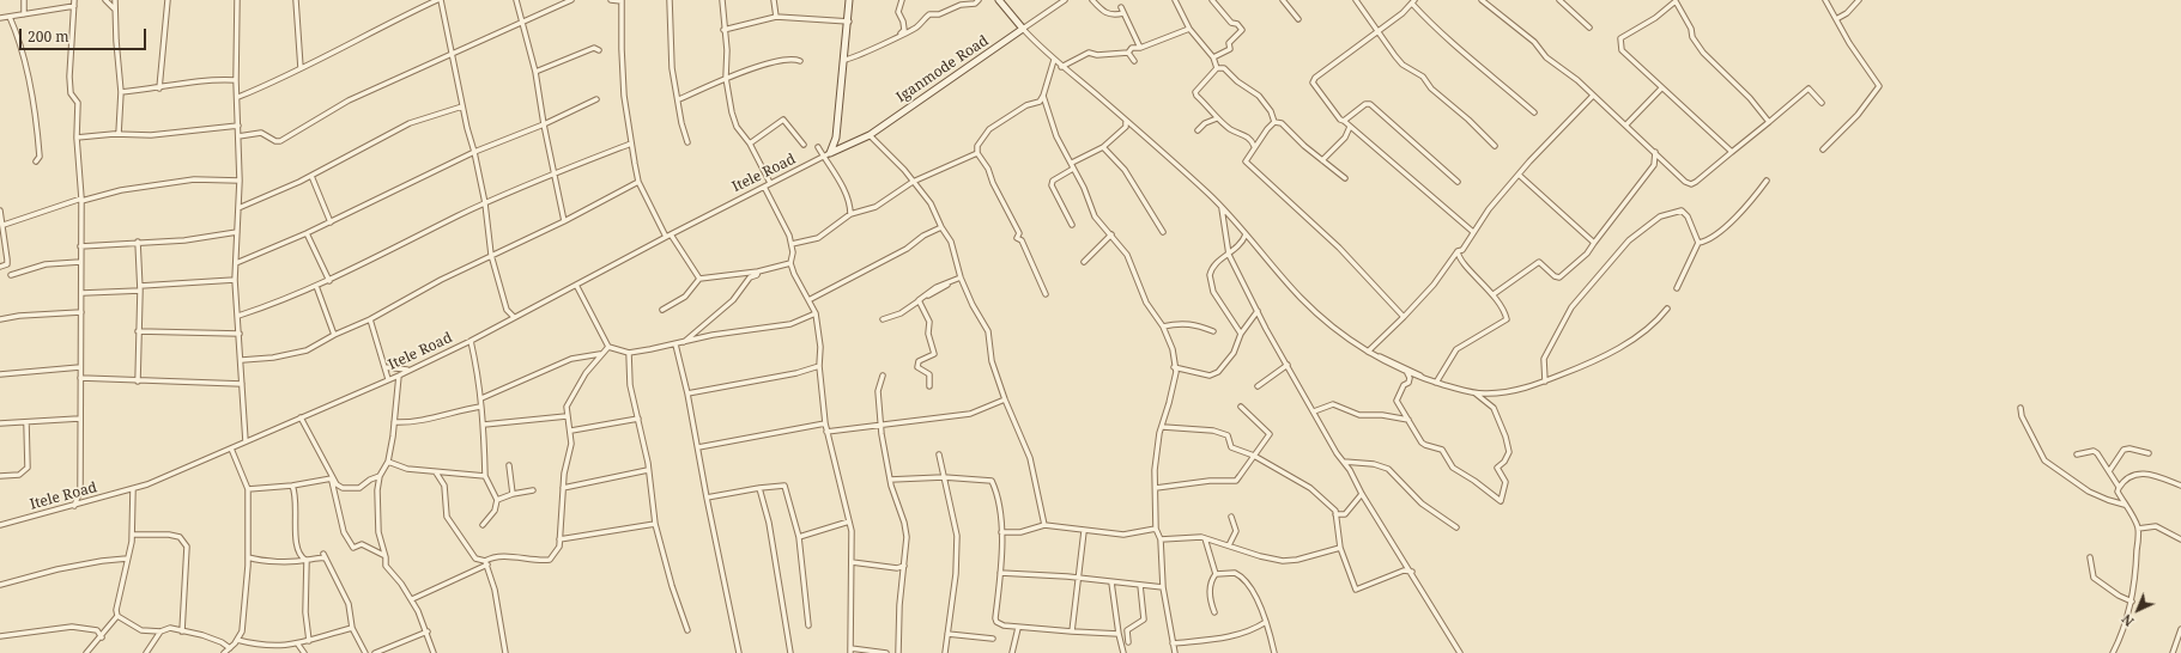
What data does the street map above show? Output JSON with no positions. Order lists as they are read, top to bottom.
{
  "streets": {
    "street": ["Iganmode Road", "Itele Road"]
  },
  "crossings": [
    ["Iganmode Road", "Itele Road"]
  ],
  "scale_bar": "200 m",
  "north": "bottom left"
}
